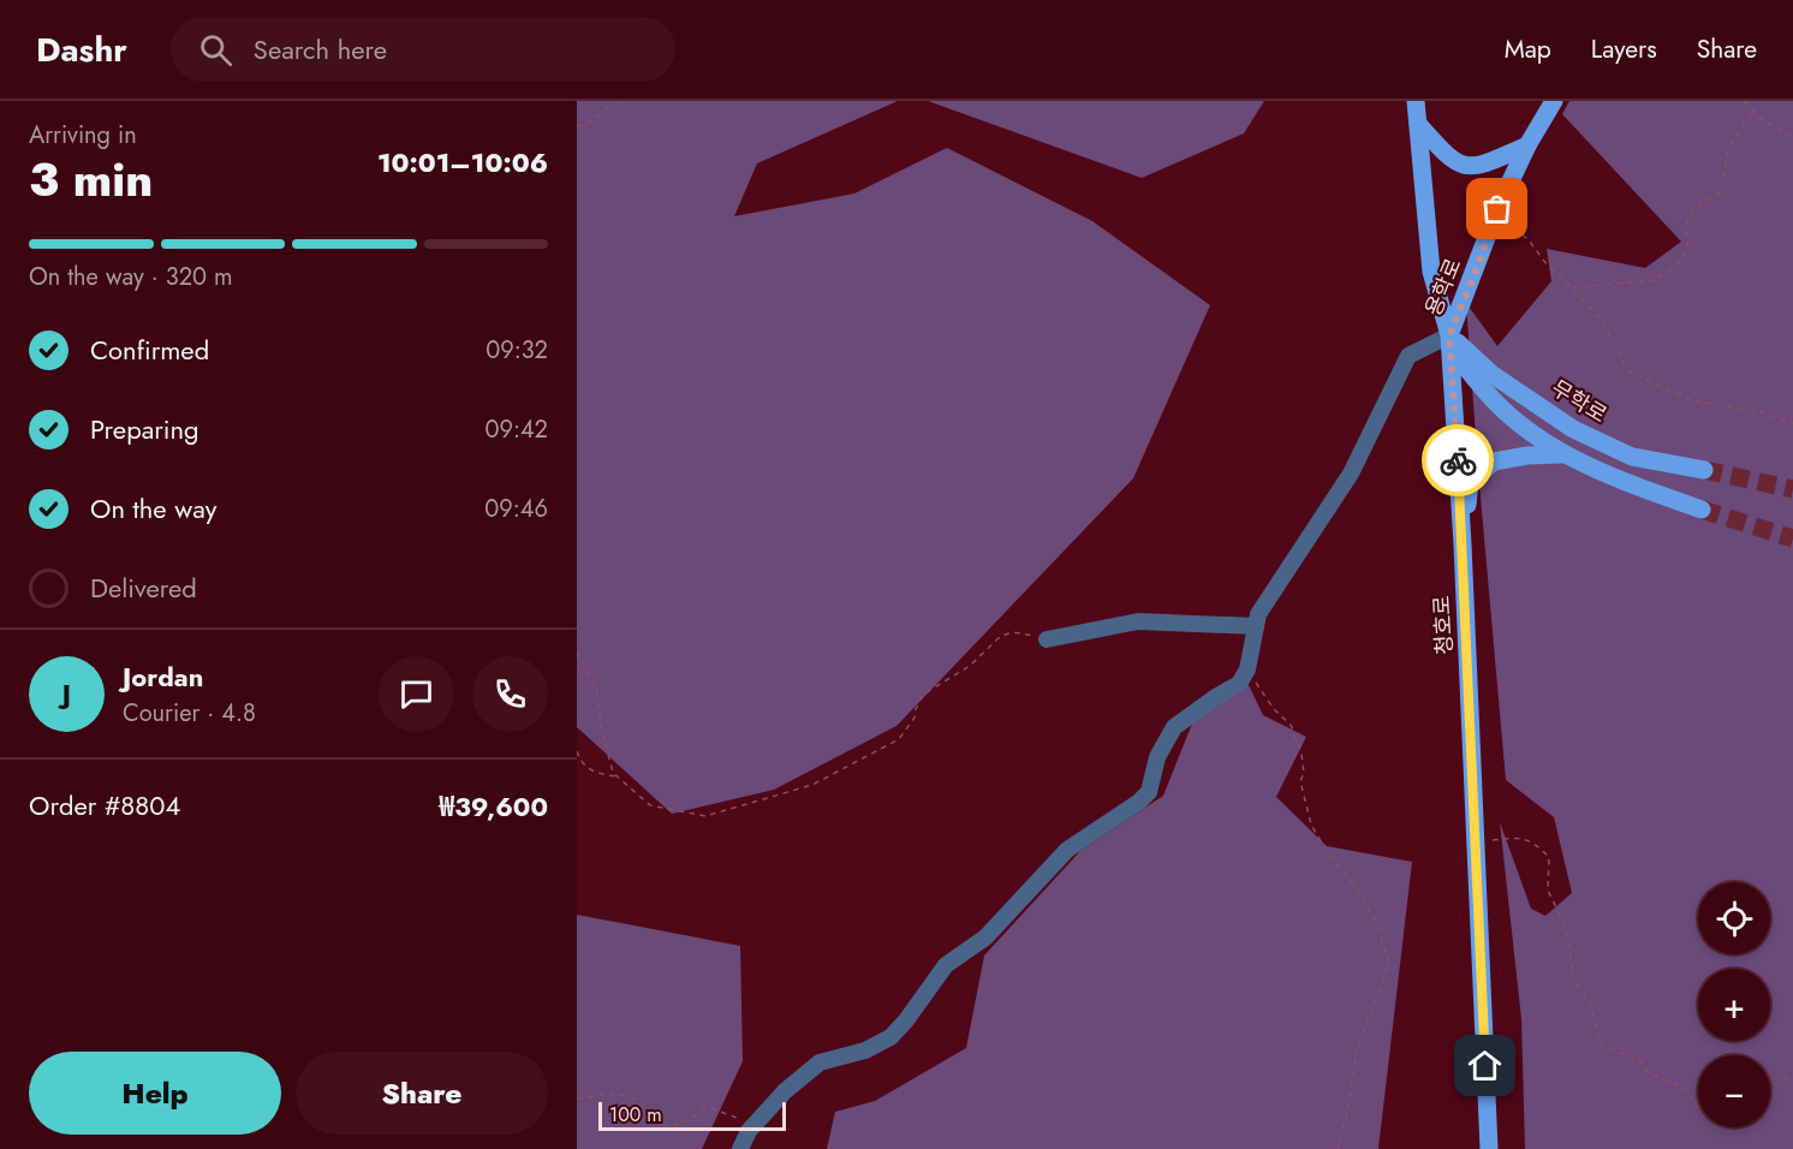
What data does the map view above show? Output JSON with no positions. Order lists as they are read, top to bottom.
{
  "streets": {
    "main road": ["용학로", "무학로", "청호로"]
  },
  "crossings": [
    ["용학로", "무학로"],
    ["용학로", "청호로"],
    ["무학로", "청호로"]
  ],
  "scale_bar": "100 m",
  "page": {
    "header": "Dashr",
    "search": "Search here",
    "nav": ["Map", "Layers", "Share"],
    "heading": ["3 min", "Arriving in", "10:01–10:06"],
    "panel": [
      "Jordan",
      "Courier · 4.8",
      "Order #8804",
      "₩39,600"
    ],
    "bar": "On the way · 320 m",
    "list": [
      ["Confirmed", "09:32"],
      ["Preparing", "09:42"],
      ["On the way", "09:46"],
      "Delivered"
    ],
    "round": "J",
    "map_buttons": ["+", "−"],
    "buttons": ["Help", "Share"],
    "scale": "100 m"
  }
}
